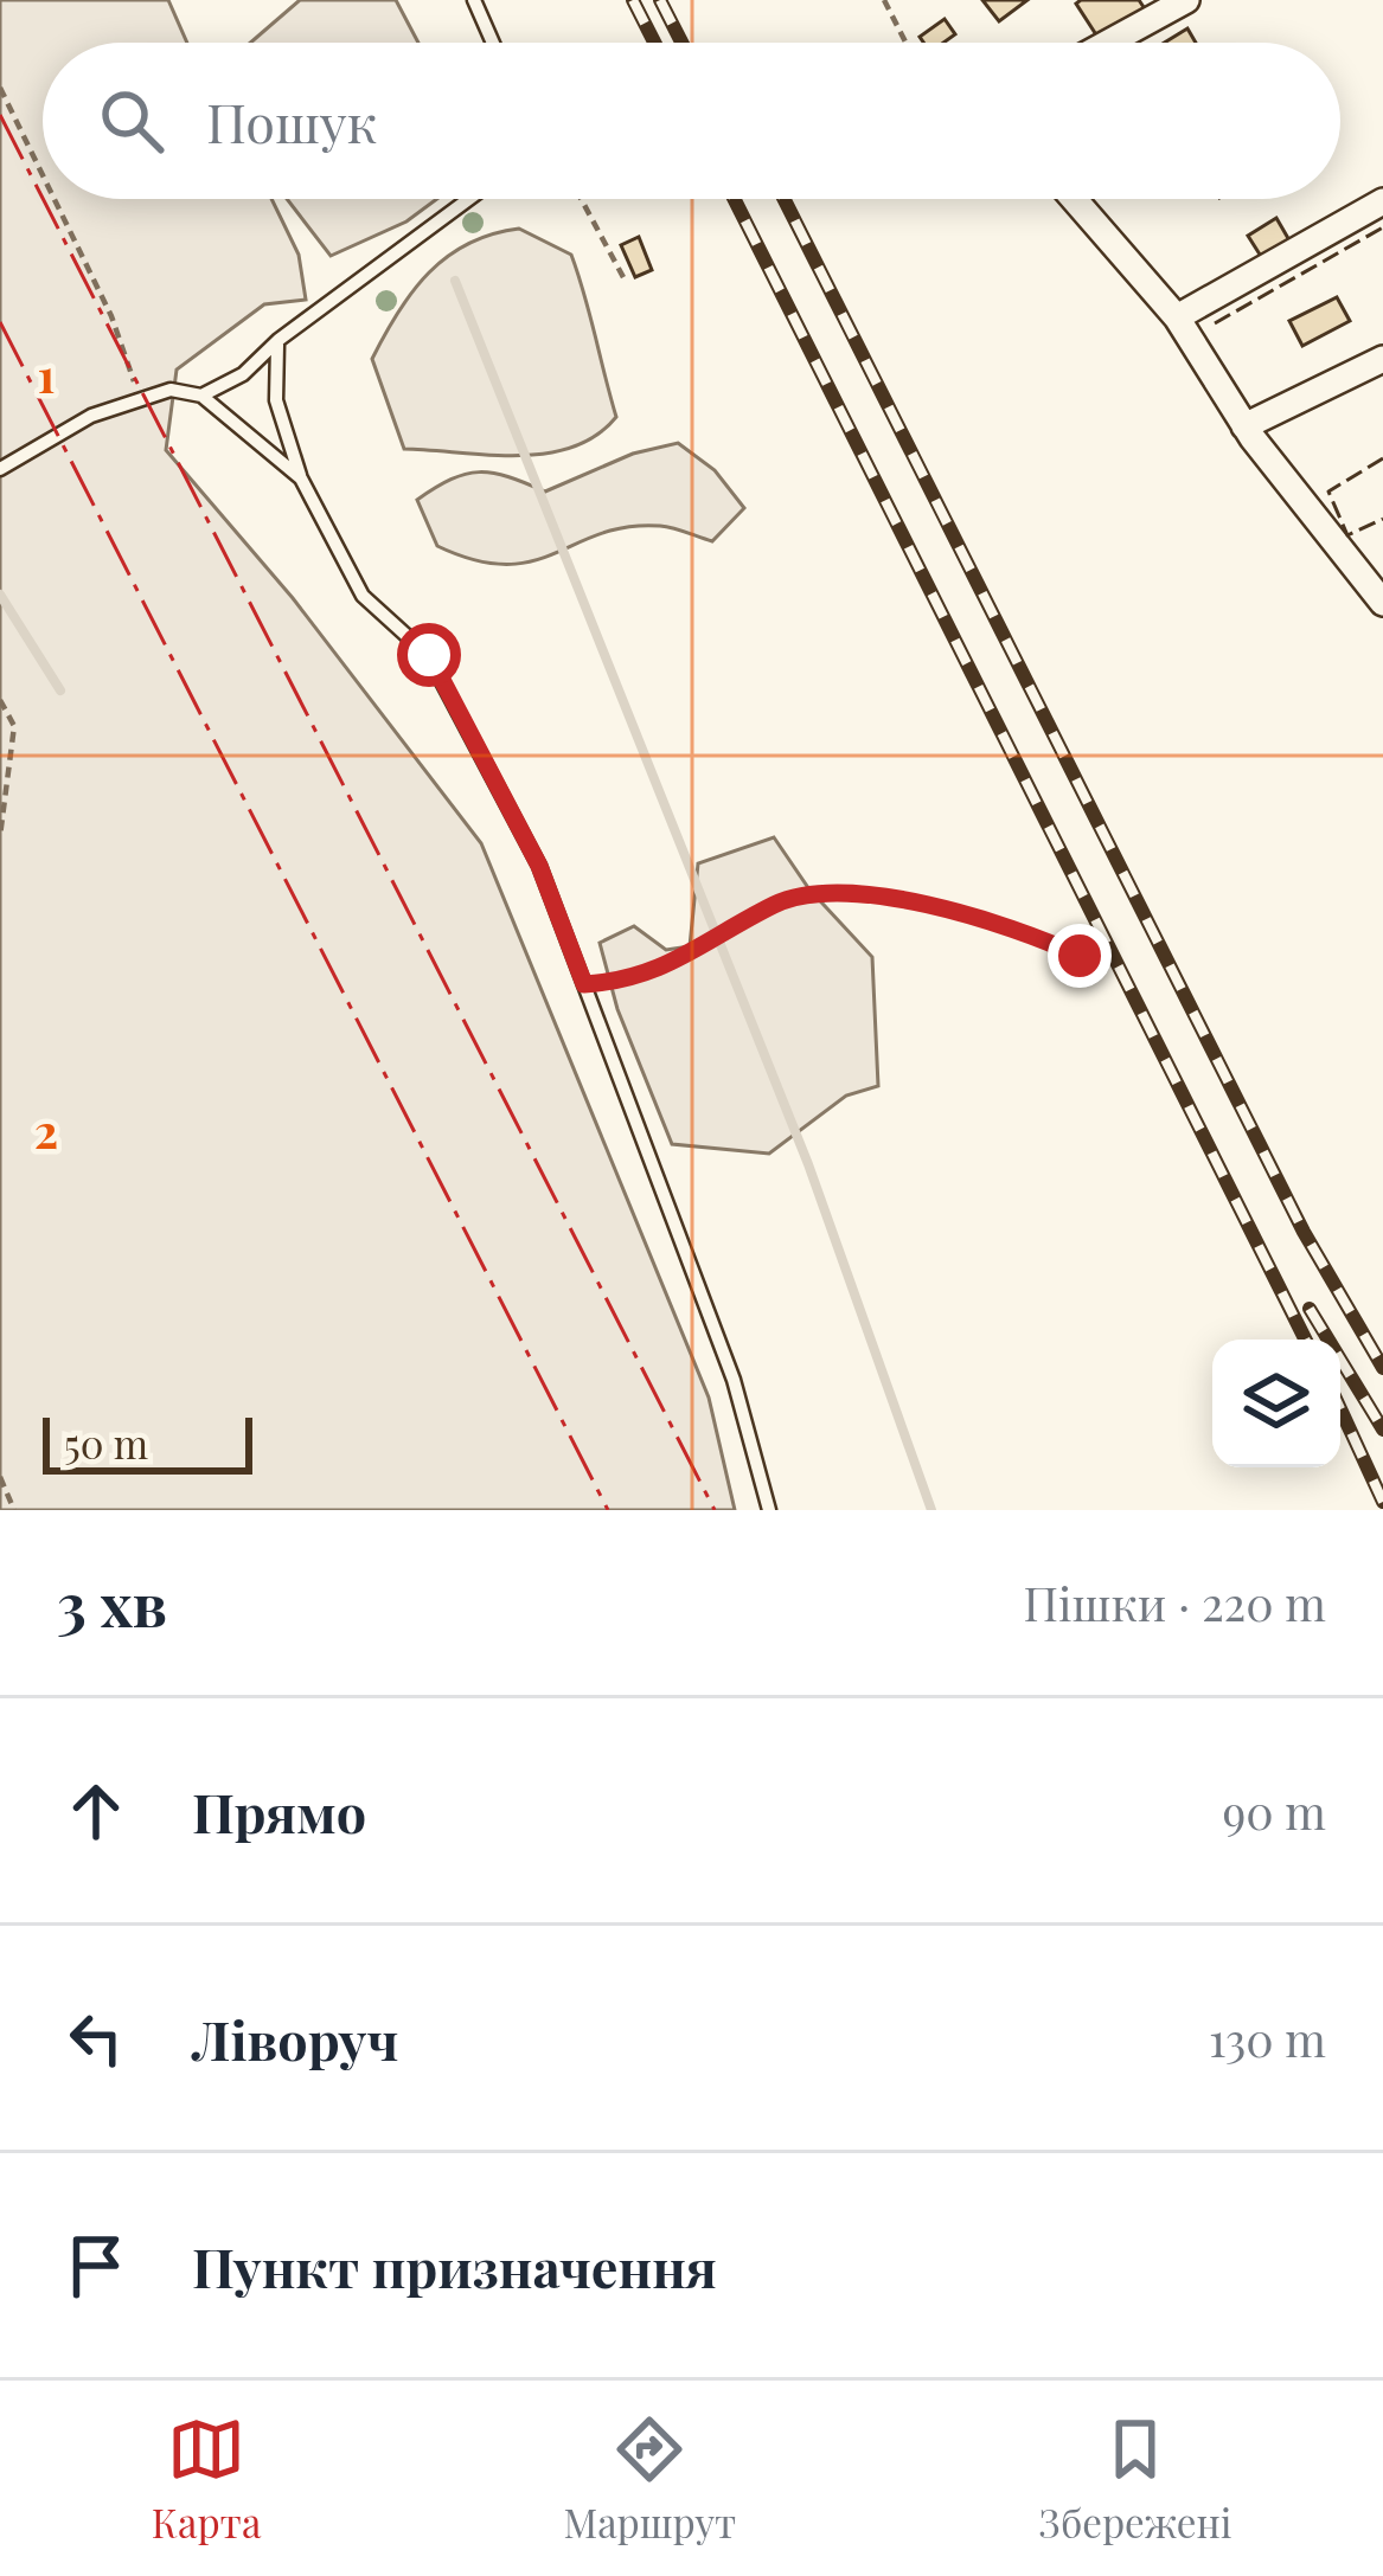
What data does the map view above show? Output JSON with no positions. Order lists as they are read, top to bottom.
{
  "scale_bar": "50 m",
  "page": {
    "search": "Пошук",
    "scale": "50 m",
    "heading": ["3 хв", "Пішки · 220 m"],
    "list": [
      ["Прямо", "90 m"],
      ["Ліворуч", "130 m"],
      "Пункт призначення"
    ],
    "nav": ["Карта", "Маршрут", "Збережені"]
  },
  "grid": {
    "rows": ["1", "2"]
  }
}
